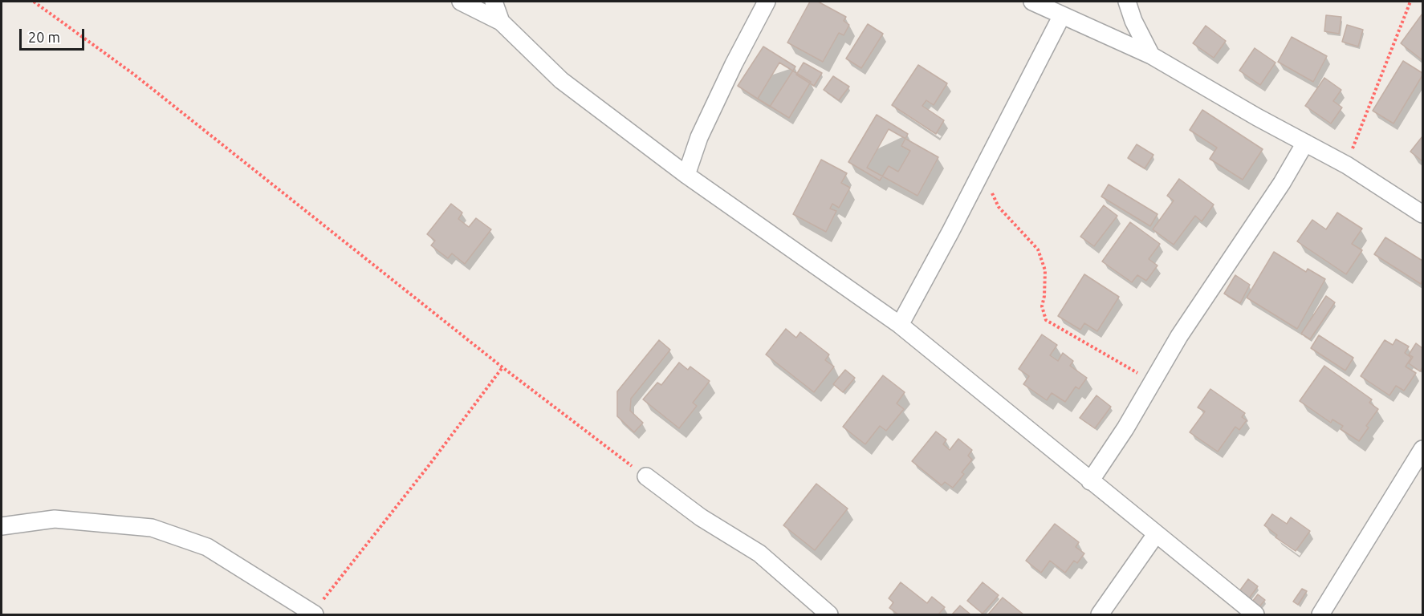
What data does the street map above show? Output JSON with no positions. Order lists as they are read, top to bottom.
{
  "scale_bar": "20 m"
}
